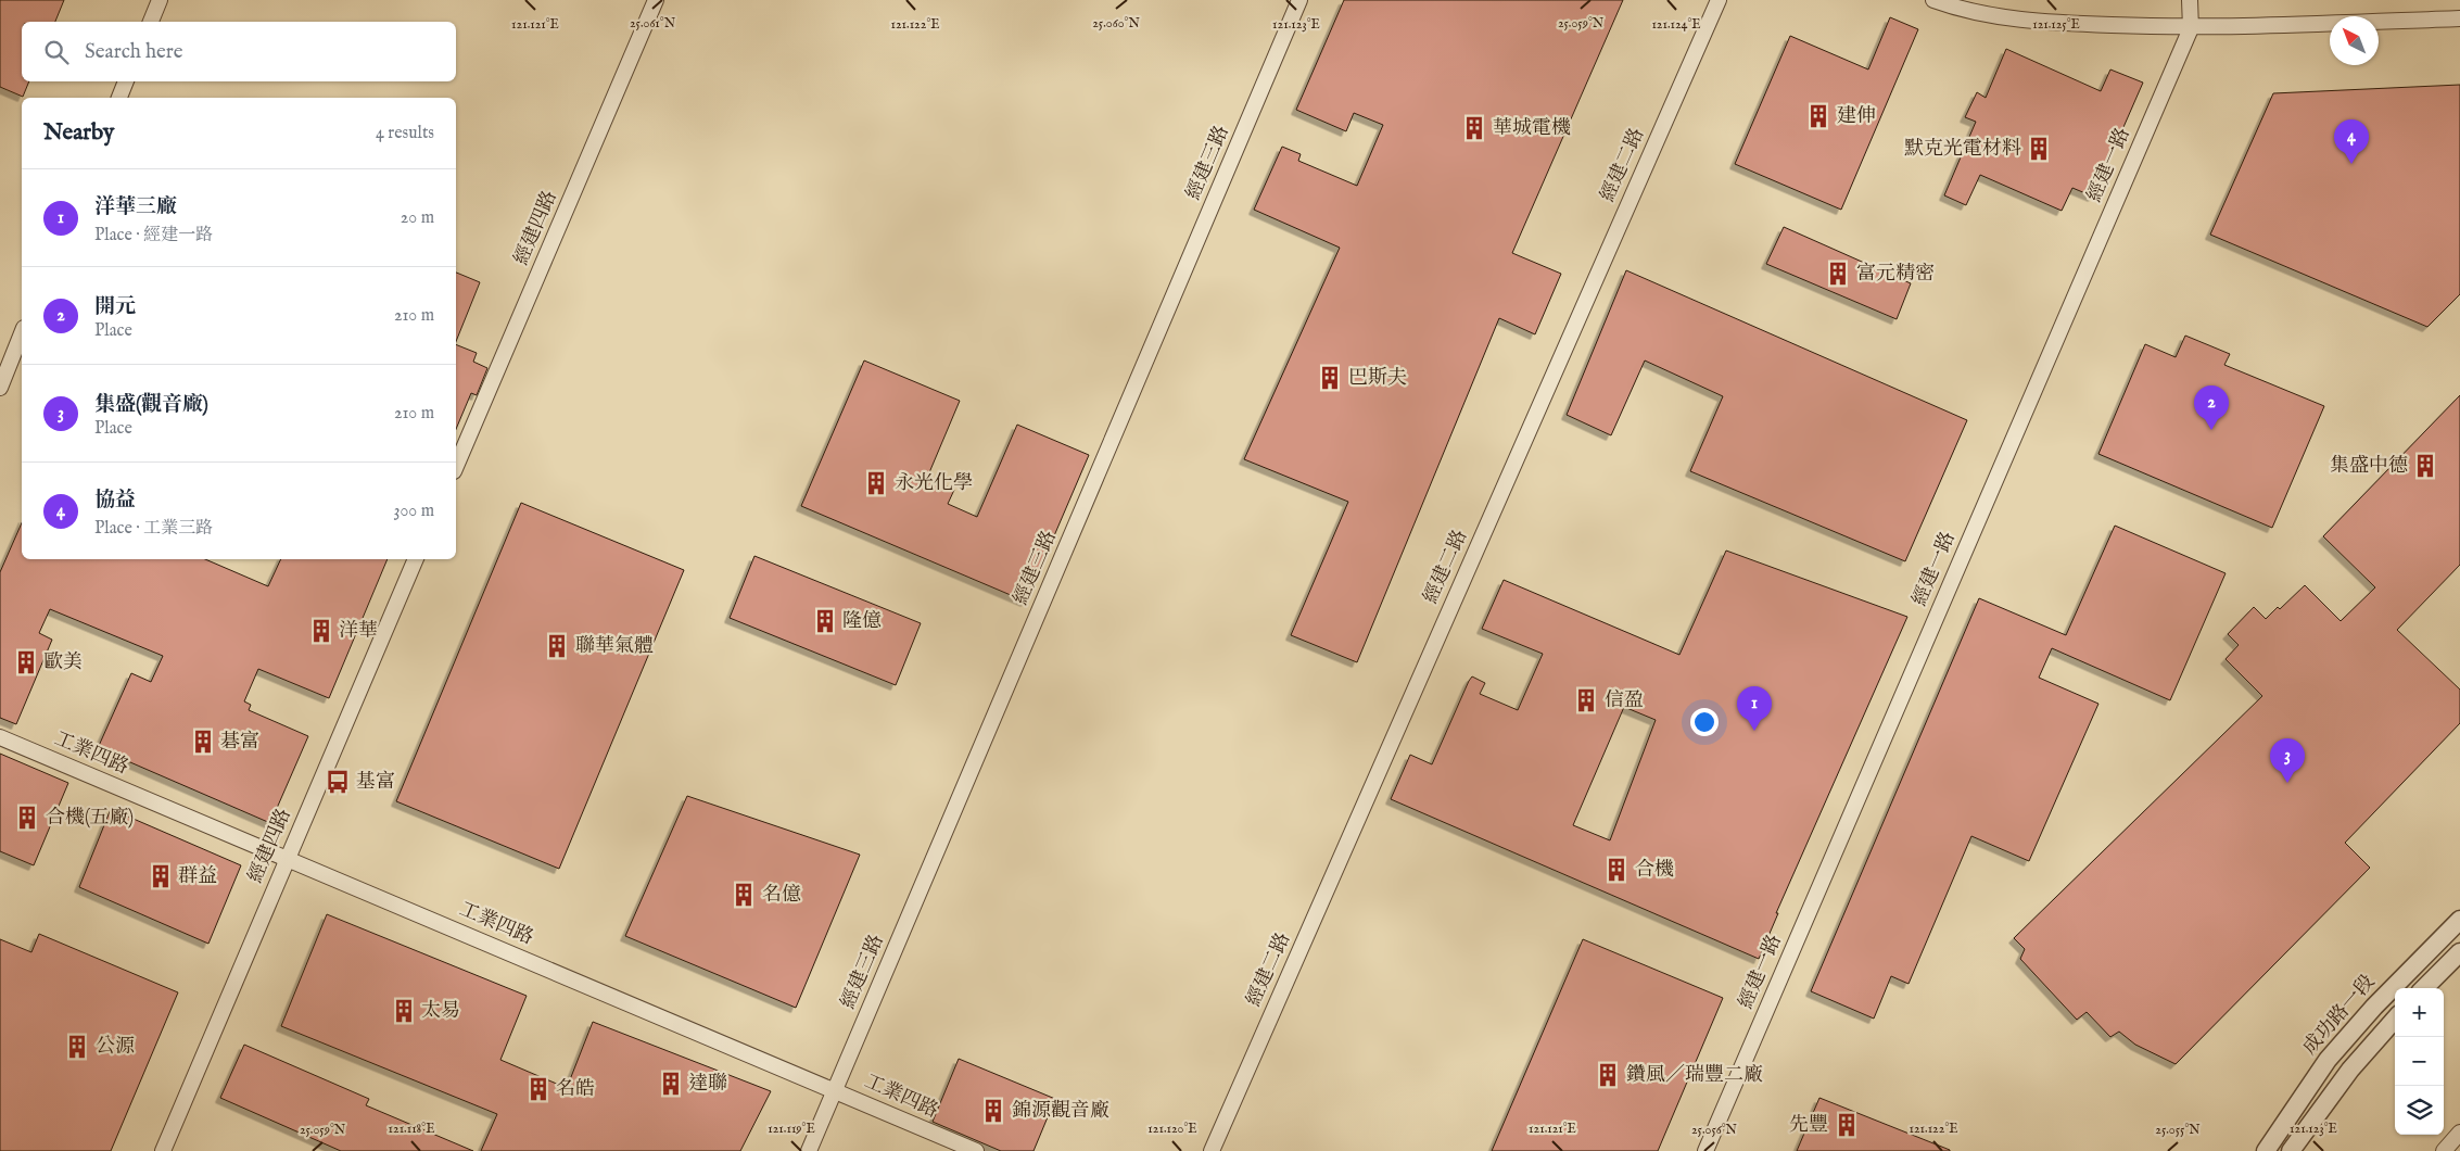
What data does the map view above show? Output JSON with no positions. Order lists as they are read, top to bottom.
{
  "streets": {
    "street": [
      "經建三路",
      "經建二路",
      "經建一路",
      "經建四路",
      "工業四路",
      "成功路一段"
    ]
  },
  "crossings": [
    ["經建三路", "工業四路"],
    ["經建四路", "工業四路"]
  ],
  "places": {
    "building": [
      "建伸",
      "華城電機",
      "默克光電材料",
      "富元精密",
      "巴斯夫",
      "集盛中德",
      "永光化學",
      "隆億",
      "洋華",
      "聯華氣體",
      "歐美",
      "信盈",
      "碁富",
      "合機(五廠)",
      "合機",
      "群益",
      "名億",
      "太易",
      "公源",
      "鑽風／瑞豐二廠",
      "達聯",
      "名皓",
      "錦源觀音廠",
      "先豐"
    ],
    "bus stop": ["基富"]
  },
  "north": "top left",
  "page": {
    "search": "Search here",
    "heading": ["Nearby", "4 results"],
    "pins": [
      "4",
      "2",
      "1",
      "3"
    ],
    "list": [
      {
        "mark": "1",
        "name": "洋華三廠",
        "note": "Place · 經建一路",
        "value": "20 m"
      },
      {
        "mark": "2",
        "name": "開元",
        "note": "Place",
        "value": "210 m"
      },
      {
        "mark": "3",
        "name": "集盛(觀音廠)",
        "note": "Place",
        "value": "210 m"
      },
      {
        "mark": "4",
        "name": "協益",
        "note": "Place · 工業三路",
        "value": "300 m"
      }
    ],
    "map_buttons": ["+", "−"]
  },
  "coordinates": [
    "25.059°N",
    "25.061°N",
    "25.060°N",
    "121.121°E",
    "121.122°E",
    "121.123°E",
    "121.124°E",
    "121.125°E",
    "121.118°E",
    "121.119°E",
    "121.120°E",
    "25.056°N",
    "25.055°N"
  ]
}
